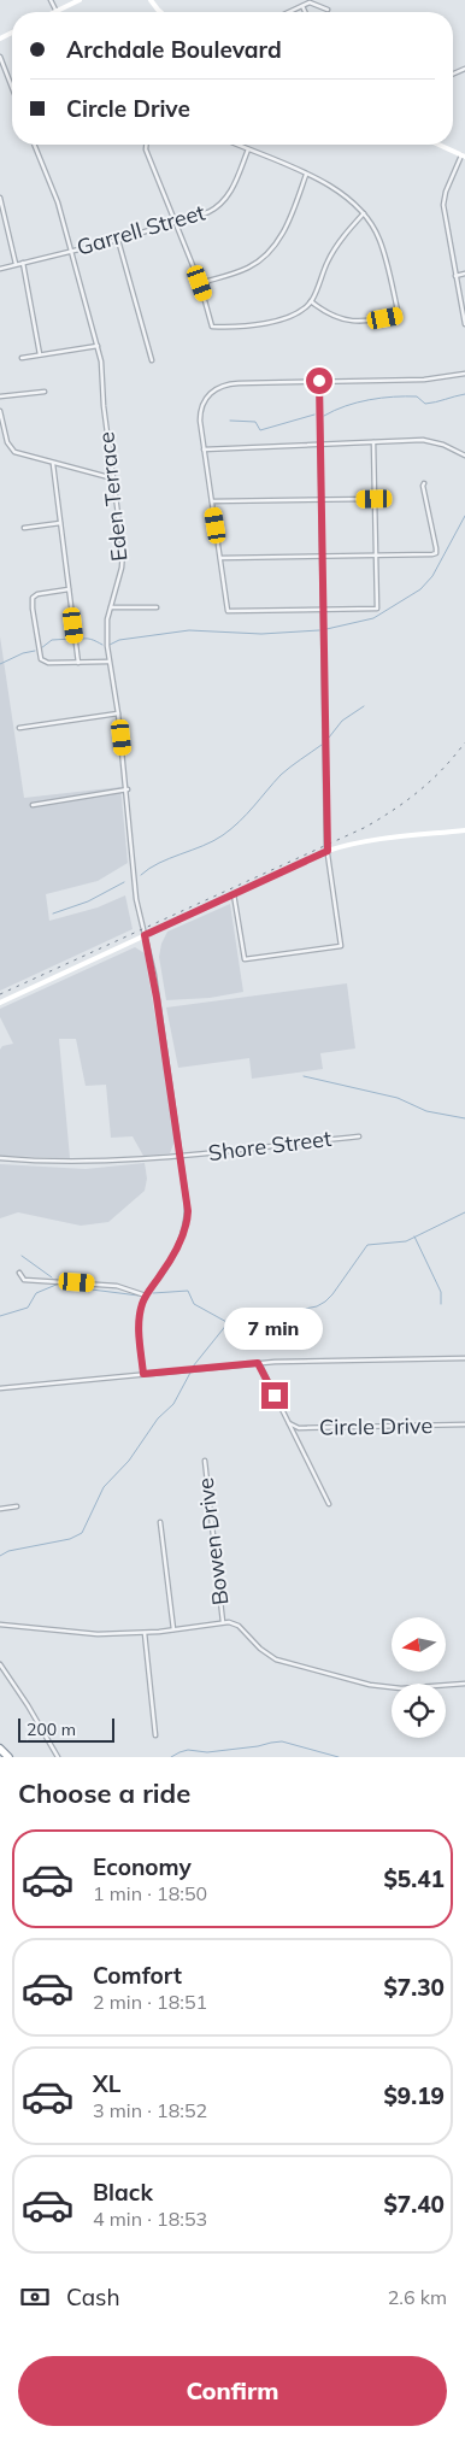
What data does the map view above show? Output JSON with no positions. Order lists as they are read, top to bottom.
{
  "streets": {
    "street": [
      "Garrell Street",
      "Eden Terrace",
      "Shore Street",
      "Circle Drive",
      "Bowen Drive"
    ]
  },
  "crossings": [
    ["Garrell Street", "Eden Terrace"],
    ["Eden Terrace", "Shore Street"]
  ],
  "scale_bar": "200 m",
  "north": "left",
  "page": {
    "banner": ["Archdale Boulevard", "Circle Drive"],
    "bubble": "7 min",
    "scale": "200 m",
    "heading": "Choose a ride",
    "list": [
      {
        "name": "Economy",
        "note": "1 min · 18:50",
        "value": "$5.41"
      },
      {
        "name": "Comfort",
        "note": "2 min · 18:51",
        "value": "$7.30"
      },
      {
        "name": "XL",
        "note": "3 min · 18:52",
        "value": "$9.19"
      },
      {
        "name": "Black",
        "note": "4 min · 18:53",
        "value": "$7.40"
      }
    ],
    "pay": ["Cash", "2.6 km"],
    "buttons": "Confirm"
  }
}
